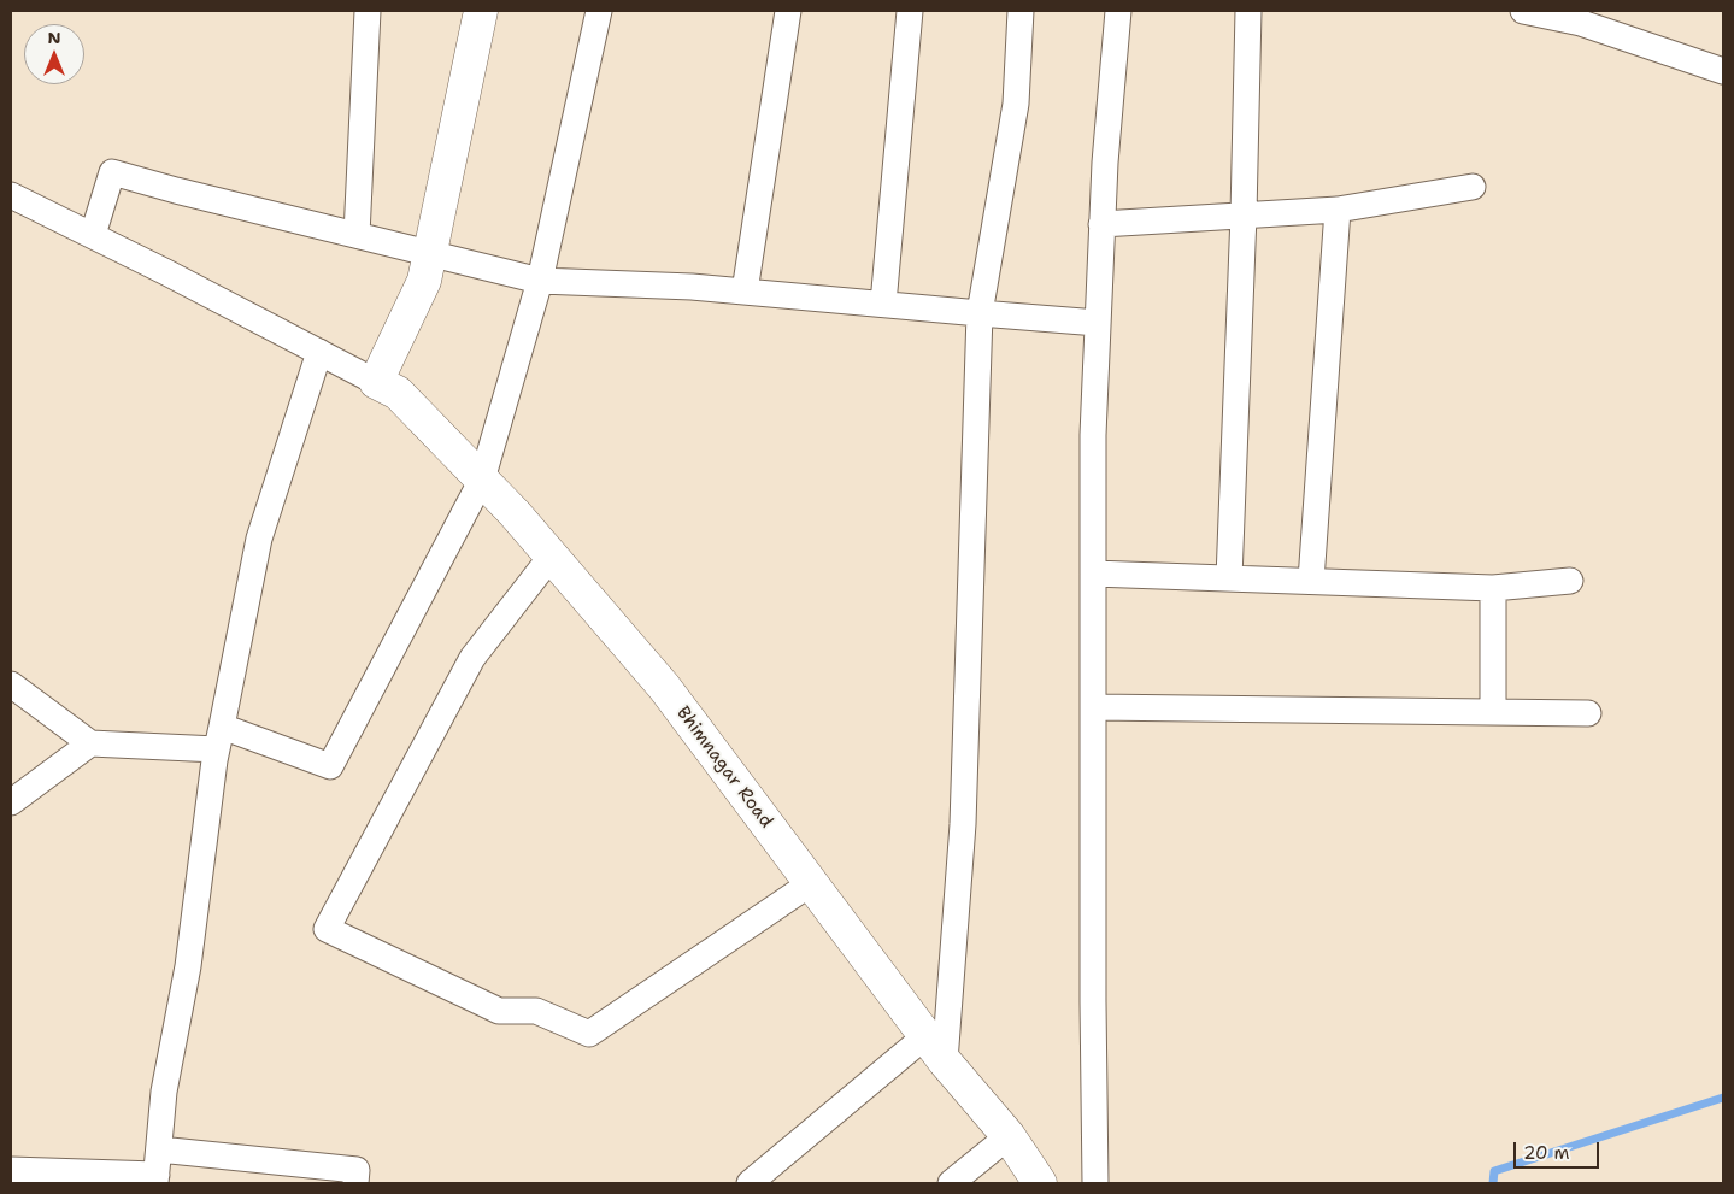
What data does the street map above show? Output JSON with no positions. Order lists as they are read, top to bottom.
{
  "streets": {
    "street": ["Bhimnagar Road"]
  },
  "scale_bar": "20 m",
  "north": "top"
}
